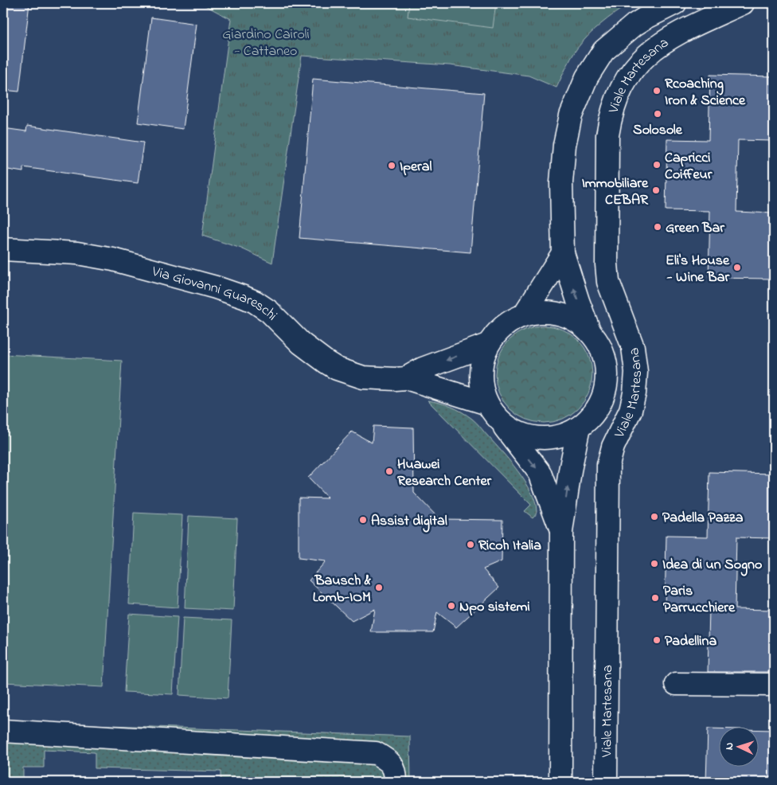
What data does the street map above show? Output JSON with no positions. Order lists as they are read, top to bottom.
{
  "streets": {
    "street": ["Viale Martesana", "Via Giovanni Guareschi"]
  },
  "crossings": [
    ["Viale Martesana", "Via Giovanni Guareschi"]
  ],
  "parks": ["Giardino Cairoli - Cattaneo"],
  "places": [
    "Rcoaching Iron & Science",
    "Solosole",
    "Capricci Coiffeur",
    "Iperal",
    "Immobiliare CEBAR",
    "Green Bar",
    "Eli's House - Wine Bar",
    "Huawei Research Center",
    "Padella Pazza",
    "Assist digital",
    "Ricoh Italia",
    "Idea di un Sogno",
    "Bausch & Lomb-IOM",
    "Paris Parrucchiere",
    "Npo sistemi",
    "Padellina"
  ],
  "north": "left"
}
